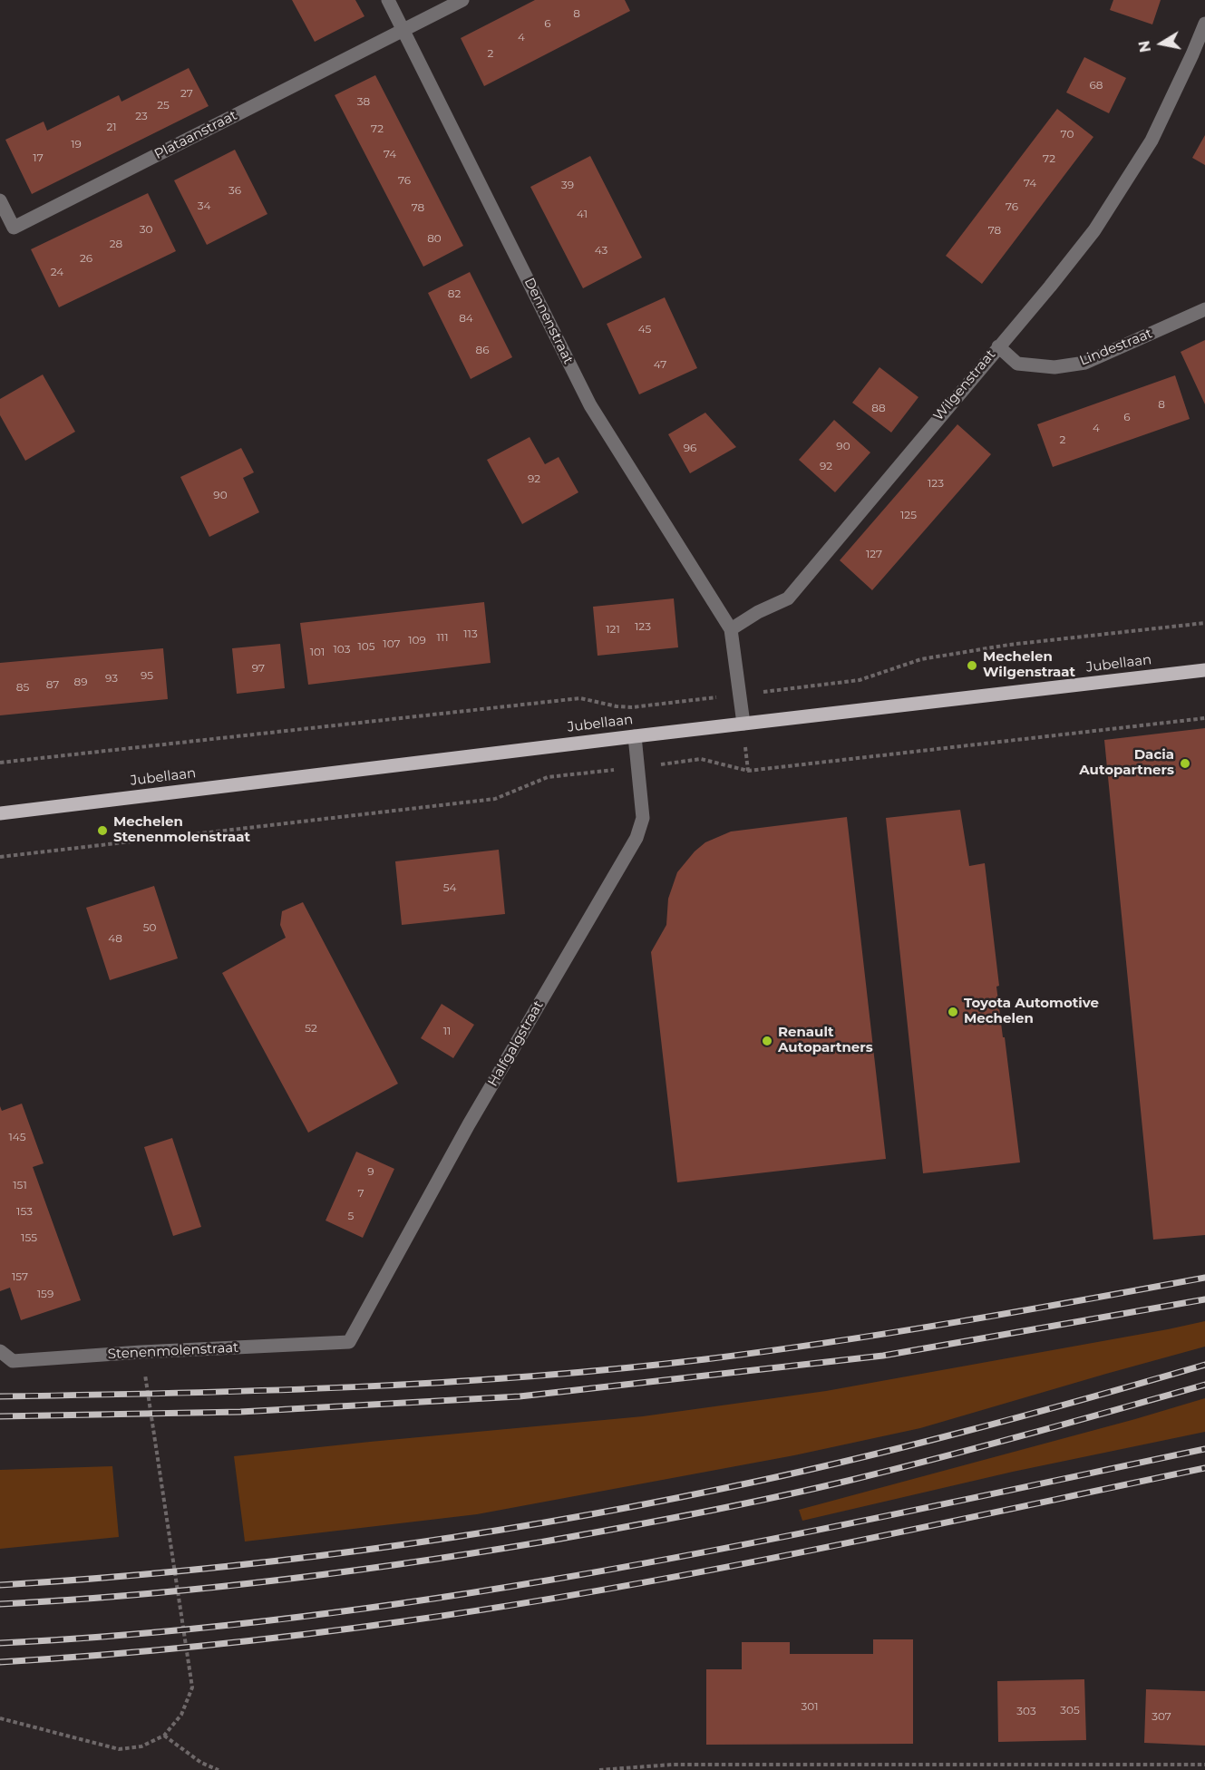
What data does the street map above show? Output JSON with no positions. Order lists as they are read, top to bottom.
{
  "streets": {
    "main road": ["Jubellaan"],
    "street": [
      "Plataanstraat",
      "Dennenstraat",
      "Lindestraat",
      "Wilgenstraat",
      "Halfgalgstraat",
      "Stenenmolenstraat"
    ]
  },
  "crossings": [
    ["Plataanstraat", "Dennenstraat"],
    ["Dennenstraat", "Wilgenstraat"],
    ["Lindestraat", "Wilgenstraat"],
    ["Jubellaan", "Halfgalgstraat"],
    ["Halfgalgstraat", "Stenenmolenstraat"]
  ],
  "places": [
    "Mechelen Wilgenstraat",
    "Dacia Autopartners",
    "Mechelen Stenenmolenstraat",
    "Toyota Automotive Mechelen",
    "Renault Autopartners"
  ],
  "house_numbers": [
    "8",
    "6",
    "4",
    "2",
    "68",
    "27",
    "38",
    "25",
    "23",
    "21",
    "72",
    "70",
    "19",
    "74",
    "17",
    "72",
    "76",
    "74",
    "39",
    "36",
    "34",
    "76",
    "78",
    "41",
    "30",
    "78",
    "80",
    "28",
    "43",
    "26",
    "24",
    "82",
    "84",
    "45",
    "86",
    "47",
    "8",
    "88",
    "6",
    "4",
    "2",
    "90",
    "96",
    "92",
    "92",
    "123",
    "90",
    "125",
    "127",
    "123",
    "121",
    "113",
    "111",
    "109",
    "107",
    "105",
    "103",
    "101",
    "97",
    "95",
    "93",
    "89",
    "87",
    "85",
    "54",
    "50",
    "48",
    "52",
    "11",
    "145",
    "9",
    "151",
    "7",
    "153",
    "5",
    "155",
    "157",
    "159",
    "301",
    "305",
    "303",
    "307"
  ],
  "north": "left"
}
